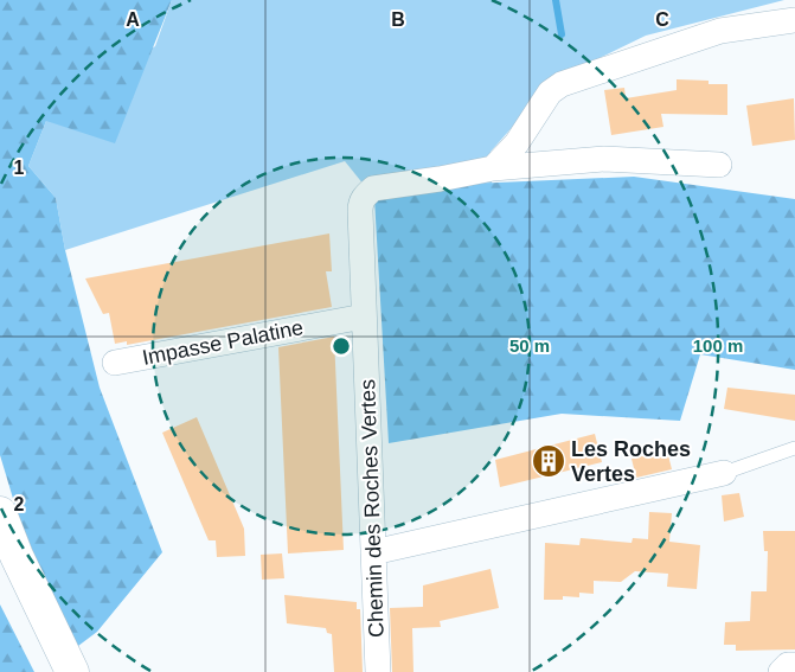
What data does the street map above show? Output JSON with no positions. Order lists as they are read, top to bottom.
{
  "streets": {
    "street": ["Impasse Palatine", "Chemin des Roches Vertes"]
  },
  "crossings": [
    ["Impasse Palatine", "Chemin des Roches Vertes"]
  ],
  "places": {
    "building": ["Les Roches Vertes"]
  },
  "grid": {
    "columns": ["A", "B", "C"],
    "rows": ["1", "2"]
  },
  "rings": ["50 m", "100 m"]
}
